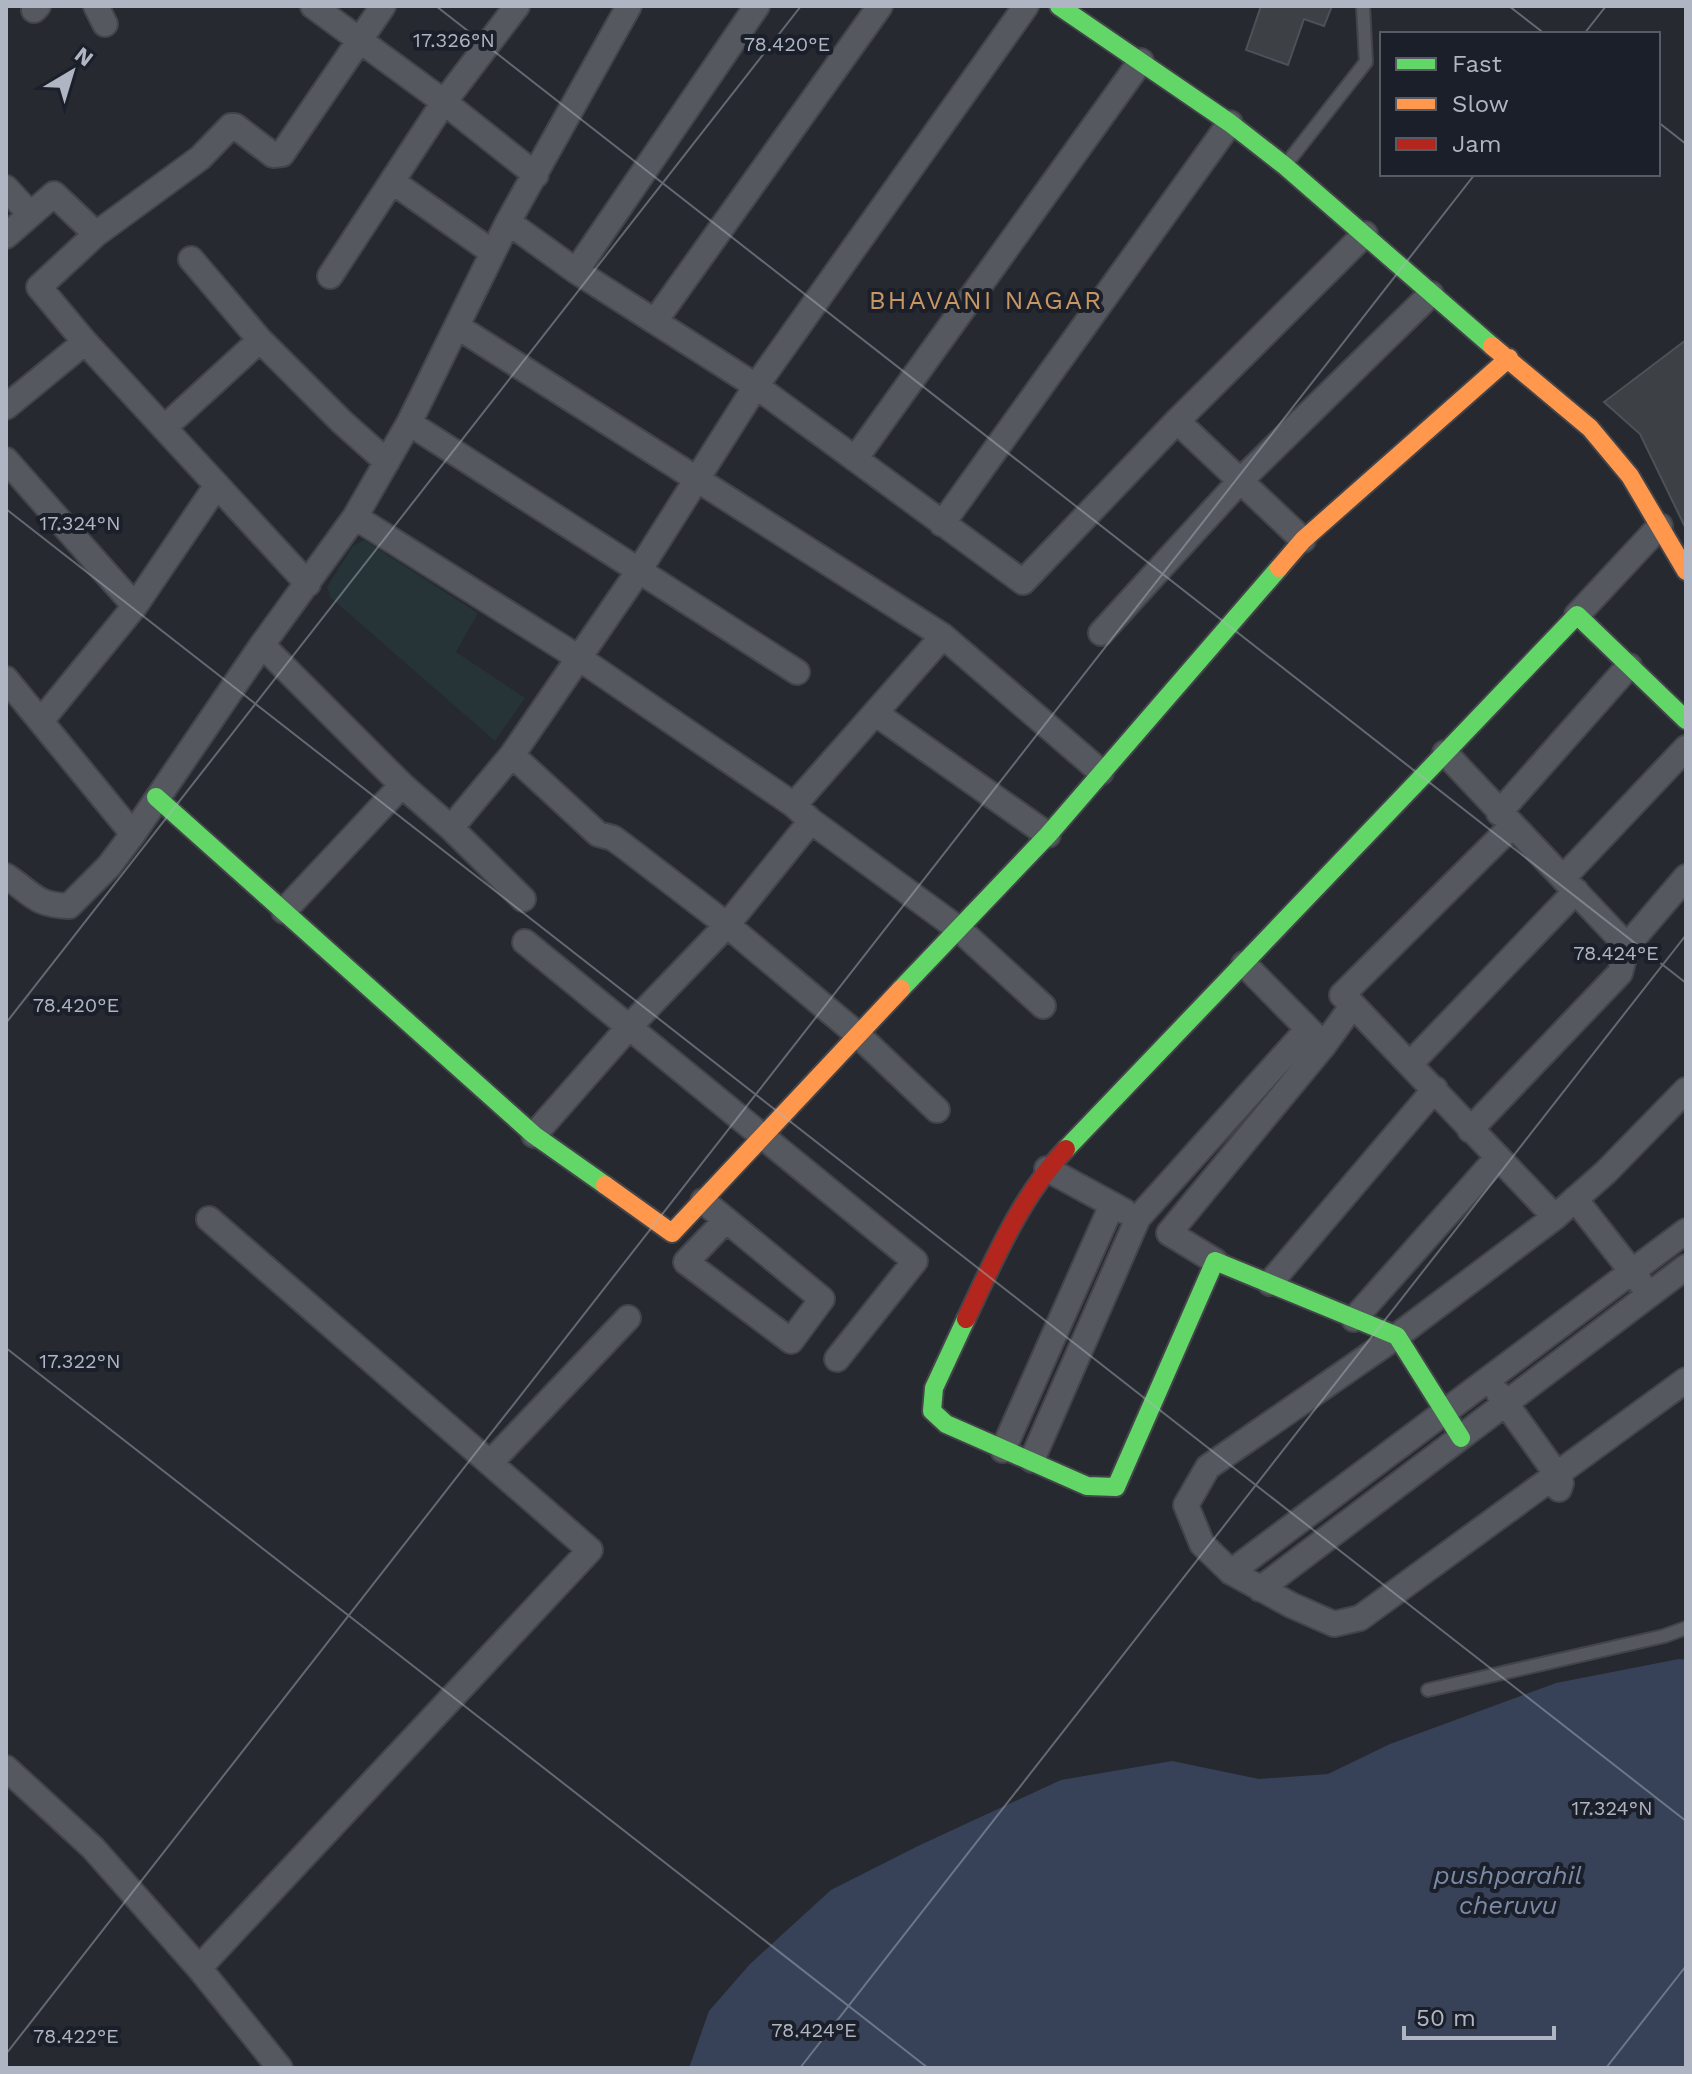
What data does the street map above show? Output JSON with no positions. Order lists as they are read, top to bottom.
{
  "districts": ["BHAVANI NAGAR"],
  "water": ["pushparahil cheruvu"],
  "legend": ["Fast", "Slow", "Jam"],
  "scale_bar": "50 m",
  "north": "top right",
  "coordinates": [
    "17.326°N",
    "78.420°E",
    "17.324°N",
    "78.424°E",
    "17.322°N",
    "78.422°E"
  ]
}
